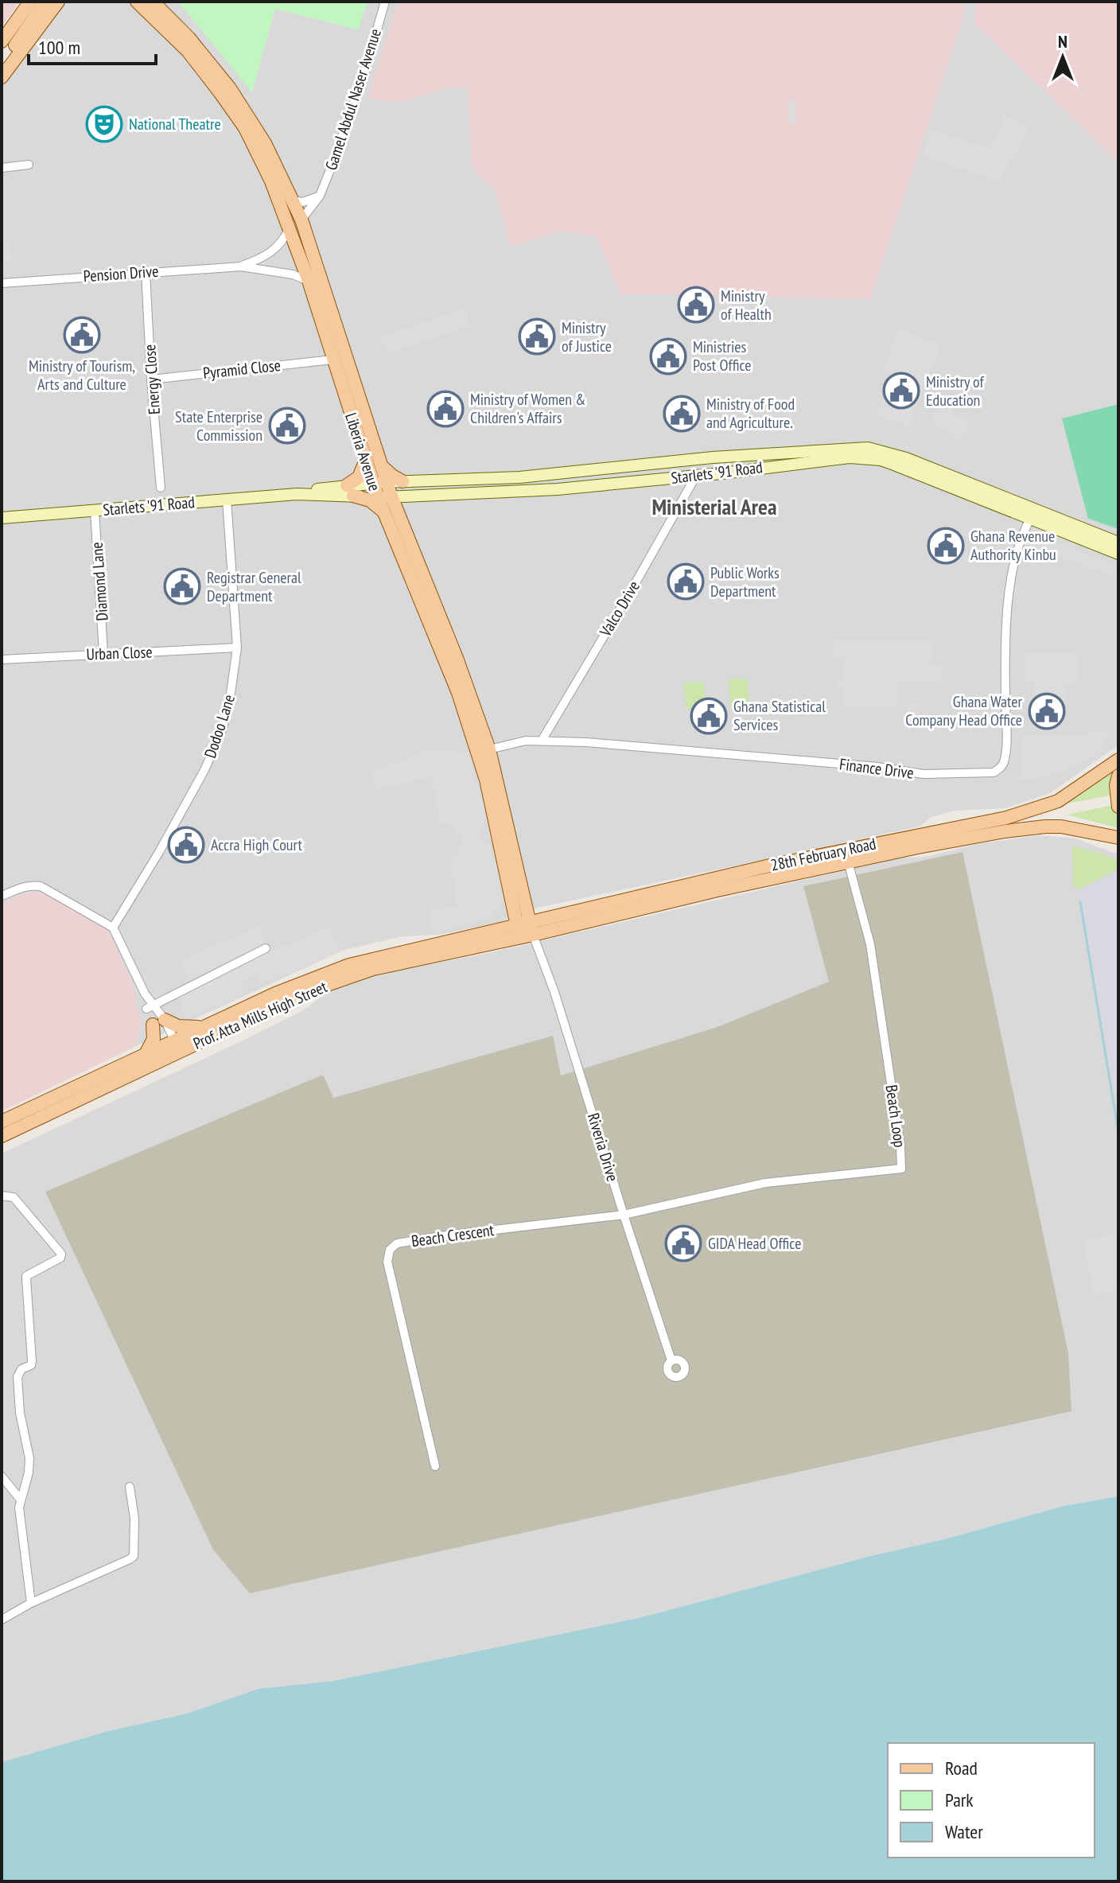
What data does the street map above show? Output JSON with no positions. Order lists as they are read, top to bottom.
{
  "streets": {
    "main road": [
      "Liberia Avenue",
      "Starlets '91 Road",
      "28th February Road",
      "Prof. Atta Mills High Street"
    ],
    "street": [
      "Gamel Abdul Naser Avenue",
      "Pension Drive",
      "Pyramid Close",
      "Energy Close",
      "Diamond Lane",
      "Valco Drive",
      "Urban Close",
      "Dodoo Lane",
      "Finance Drive",
      "Beach Loop",
      "Riveria Drive",
      "Beach Crescent"
    ]
  },
  "crossings": [
    ["Gamel Abdul Naser Avenue", "Pension Drive"],
    ["Gamel Abdul Naser Avenue", "Liberia Avenue"],
    ["Pension Drive", "Energy Close"],
    ["Pension Drive", "Liberia Avenue"],
    ["Pyramid Close", "Energy Close"],
    ["Pyramid Close", "Liberia Avenue"],
    ["Liberia Avenue", "Starlets '91 Road"],
    ["Liberia Avenue", "Finance Drive"],
    ["Liberia Avenue", "28th February Road"],
    ["Liberia Avenue", "Prof. Atta Mills High Street"],
    ["Liberia Avenue", "Riveria Drive"],
    ["Starlets '91 Road", "Diamond Lane"],
    ["Starlets '91 Road", "Valco Drive"],
    ["Starlets '91 Road", "Dodoo Lane"],
    ["Starlets '91 Road", "Finance Drive"],
    ["Diamond Lane", "Urban Close"],
    ["Valco Drive", "Finance Drive"],
    ["Urban Close", "Dodoo Lane"],
    ["28th February Road", "Prof. Atta Mills High Street"],
    ["28th February Road", "Beach Loop"],
    ["28th February Road", "Riveria Drive"],
    ["Prof. Atta Mills High Street", "Riveria Drive"],
    ["Beach Loop", "Riveria Drive"],
    ["Beach Loop", "Beach Crescent"],
    ["Riveria Drive", "Beach Crescent"]
  ],
  "districts": ["Ministerial Area"],
  "places": {
    "theatre": ["National Theatre"],
    "public building": [
      "Ministry of Health",
      "Ministry of Tourism, Arts and Culture",
      "Ministry of Justice",
      "Ministries Post Office",
      "Ministry of Education",
      "Ministry of Women & Children's Affairs",
      "Ministry of Food and Agriculture.",
      "State Enterprise Commission",
      "Ghana Revenue Authority Kinbu",
      "Public Works Department",
      "Registrar General Department",
      "Ghana Water Company Head Office",
      "Ghana Statistical Services",
      "Accra High Court",
      "GIDA Head Office"
    ]
  },
  "legend": ["Road", "Park", "Water"],
  "scale_bar": "100 m",
  "north": "top"
}
